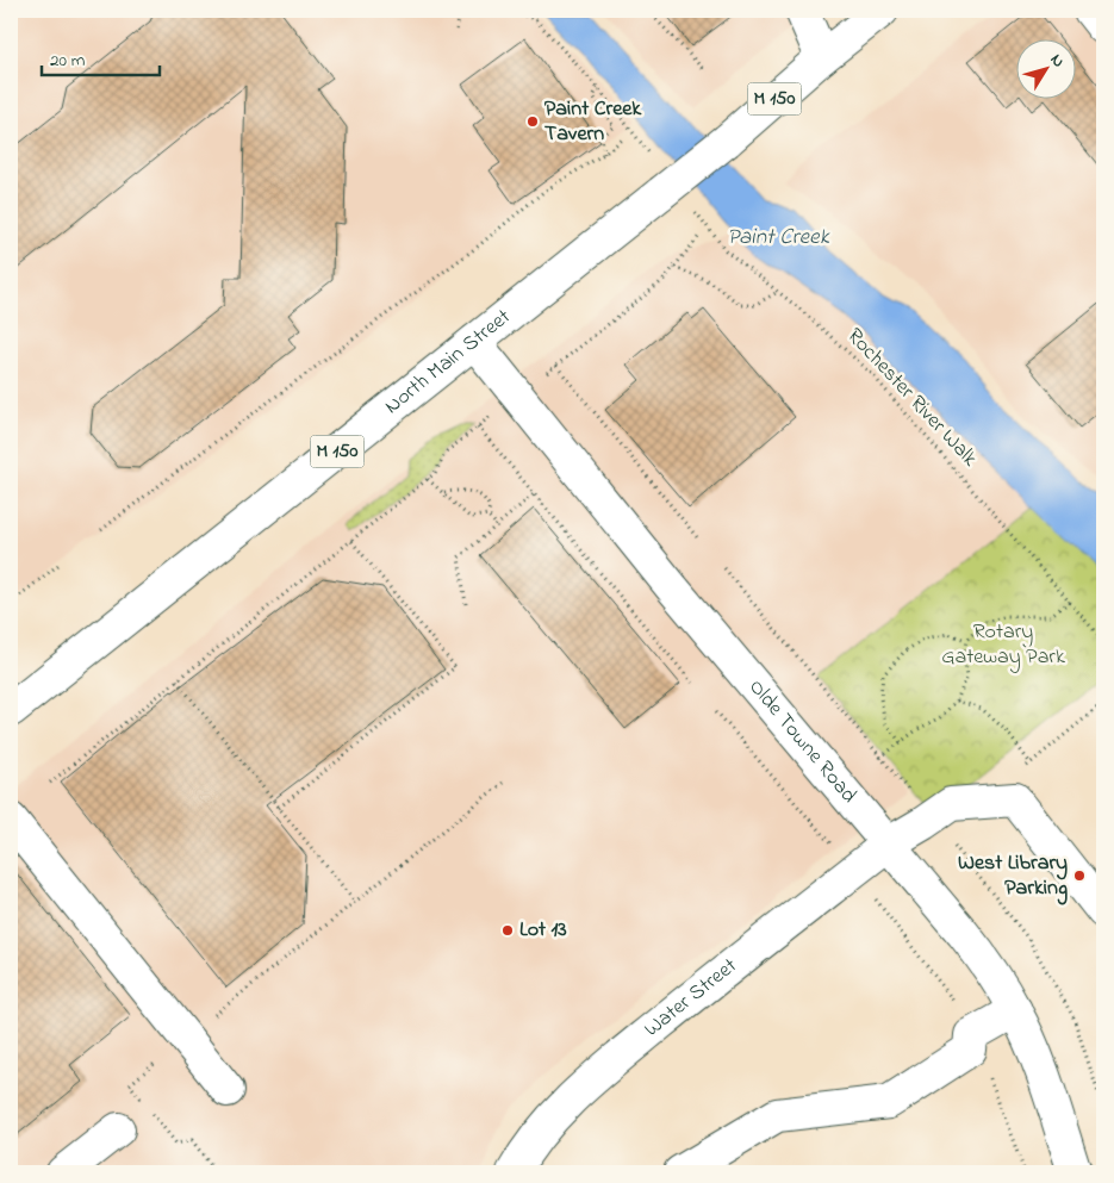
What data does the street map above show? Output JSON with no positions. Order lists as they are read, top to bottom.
{
  "streets": {
    "street": [
      "M 150",
      "North Main Street",
      "Olde Towne Road",
      "Water Street"
    ],
    "path": ["Rochester River Walk"]
  },
  "crossings": [
    ["North Main Street", "Rochester River Walk"],
    ["North Main Street", "Olde Towne Road"],
    ["Olde Towne Road", "Water Street"]
  ],
  "water": ["Paint Creek"],
  "parks": ["Rotary Gateway Park"],
  "places": ["Paint Creek Tavern", "West Library Parking", "Lot 13"],
  "scale_bar": "20 m",
  "north": "top right"
}
